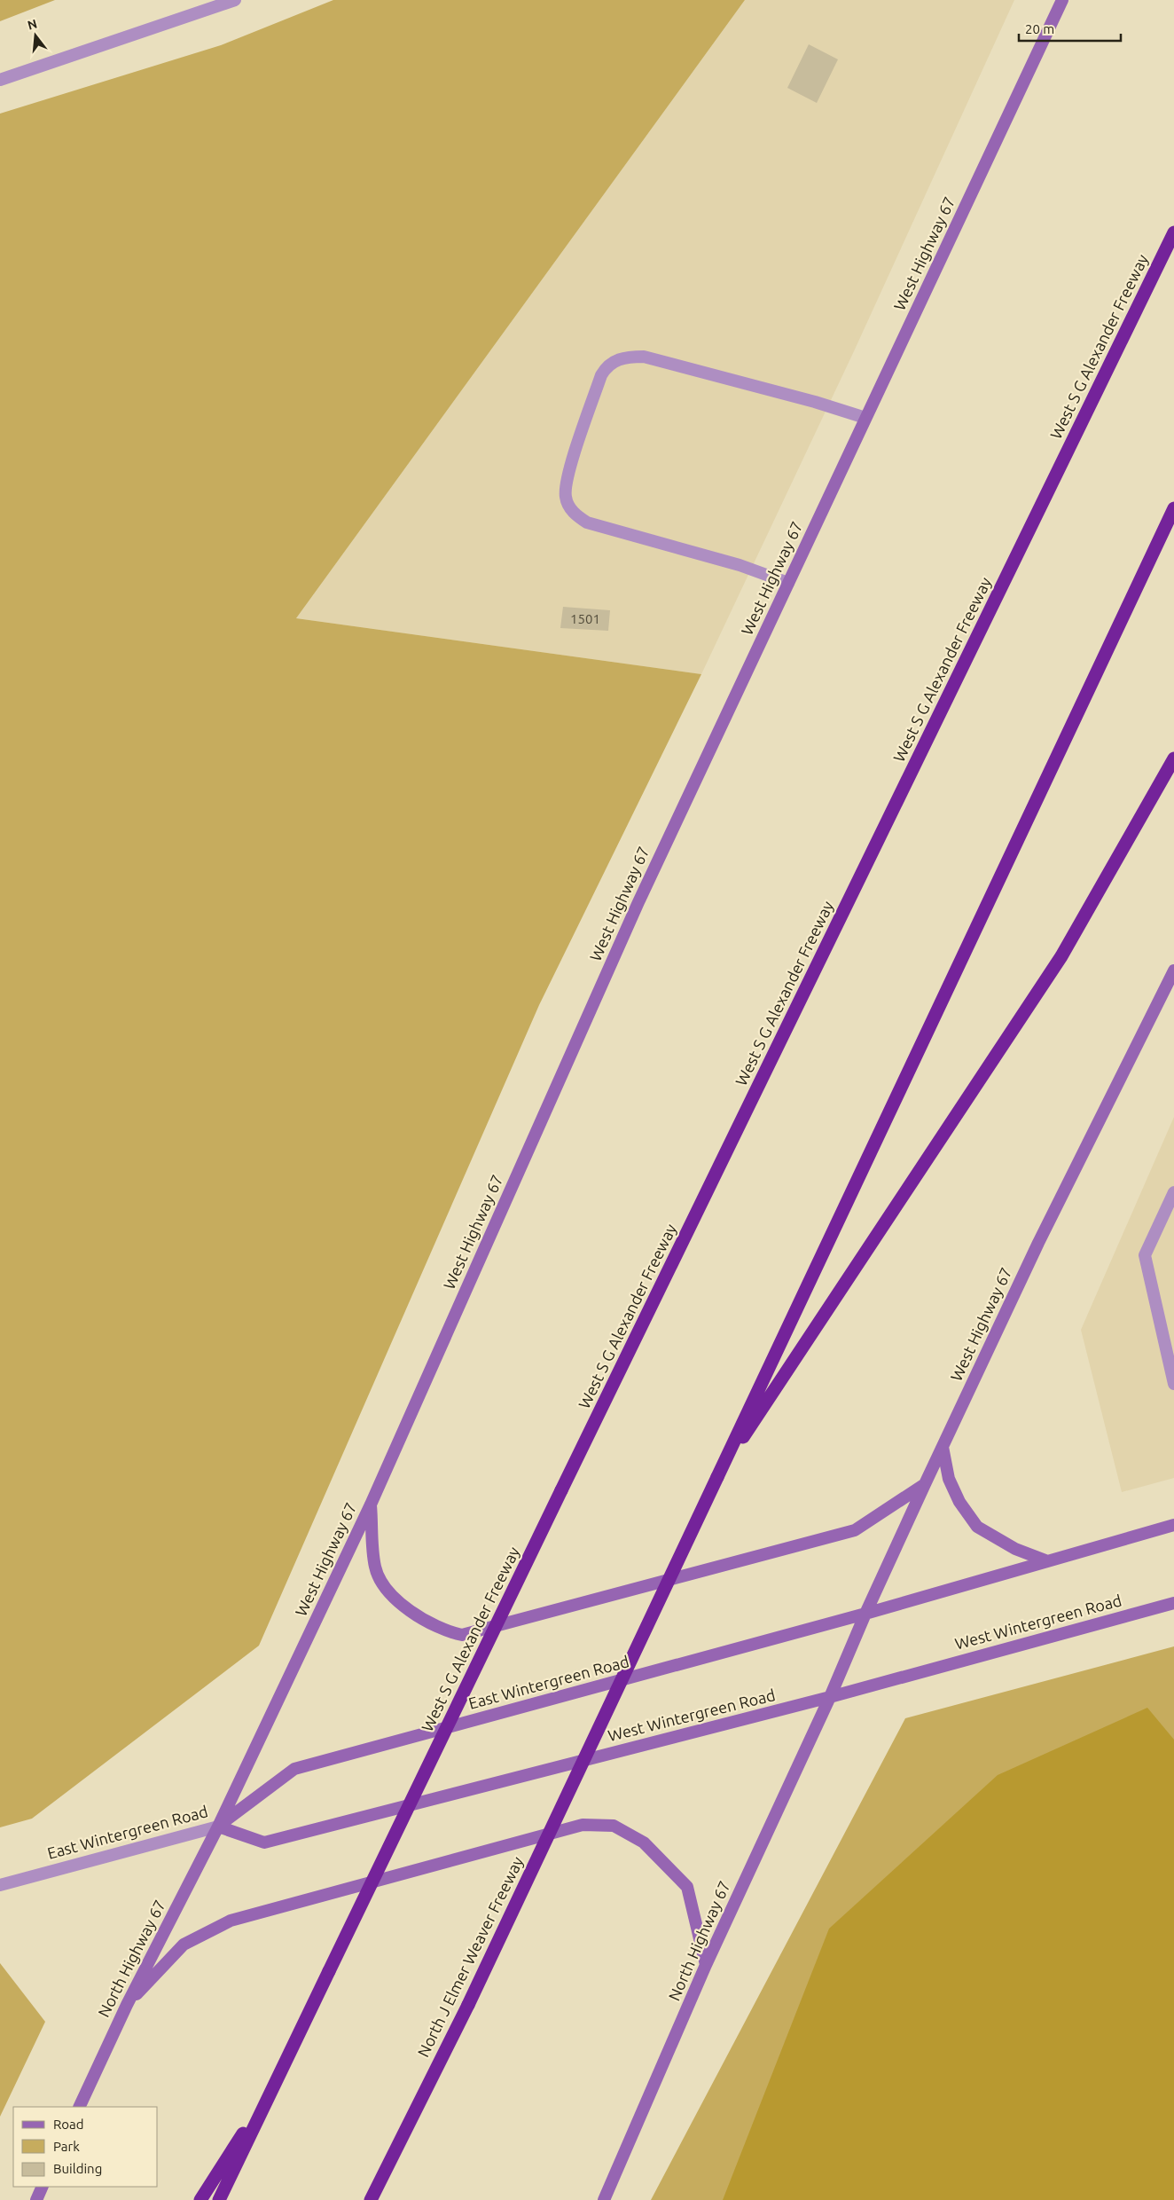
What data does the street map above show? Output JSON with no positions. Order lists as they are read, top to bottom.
{
  "streets": {
    "highway": ["West S G Alexander Freeway", "North J Elmer Weaver Freeway"],
    "main road": [
      "West Highway 67",
      "West Wintergreen Road",
      "East Wintergreen Road",
      "North Highway 67"
    ]
  },
  "crossings": [
    ["West Highway 67", "West Wintergreen Road"],
    ["West Highway 67", "East Wintergreen Road"],
    ["West Highway 67", "North Highway 67"],
    ["West Wintergreen Road", "East Wintergreen Road"],
    ["West Wintergreen Road", "North Highway 67"],
    ["East Wintergreen Road", "North Highway 67"]
  ],
  "house_numbers": ["1501"],
  "legend": ["Road", "Park", "Building"],
  "scale_bar": "20 m",
  "north": "top"
}
